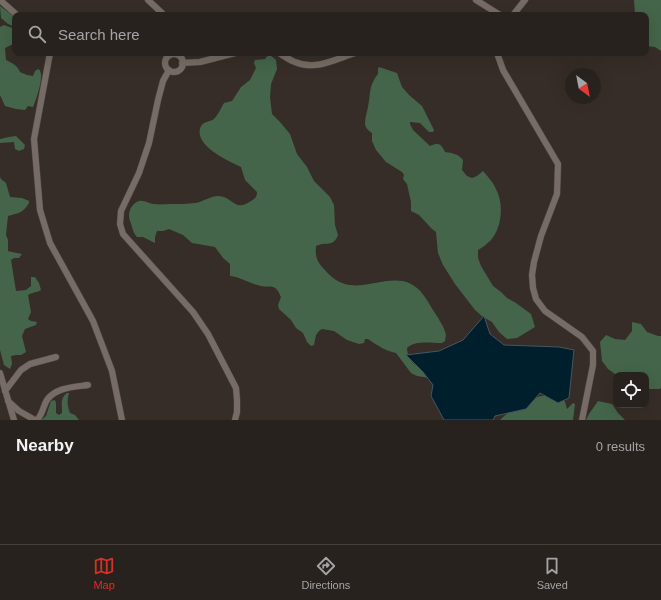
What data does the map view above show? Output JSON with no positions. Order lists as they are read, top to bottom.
{
  "north": "bottom right",
  "page": {
    "search": "Search here",
    "heading": ["Nearby", "0 results"],
    "nav": ["Map", "Directions", "Saved"]
  }
}
